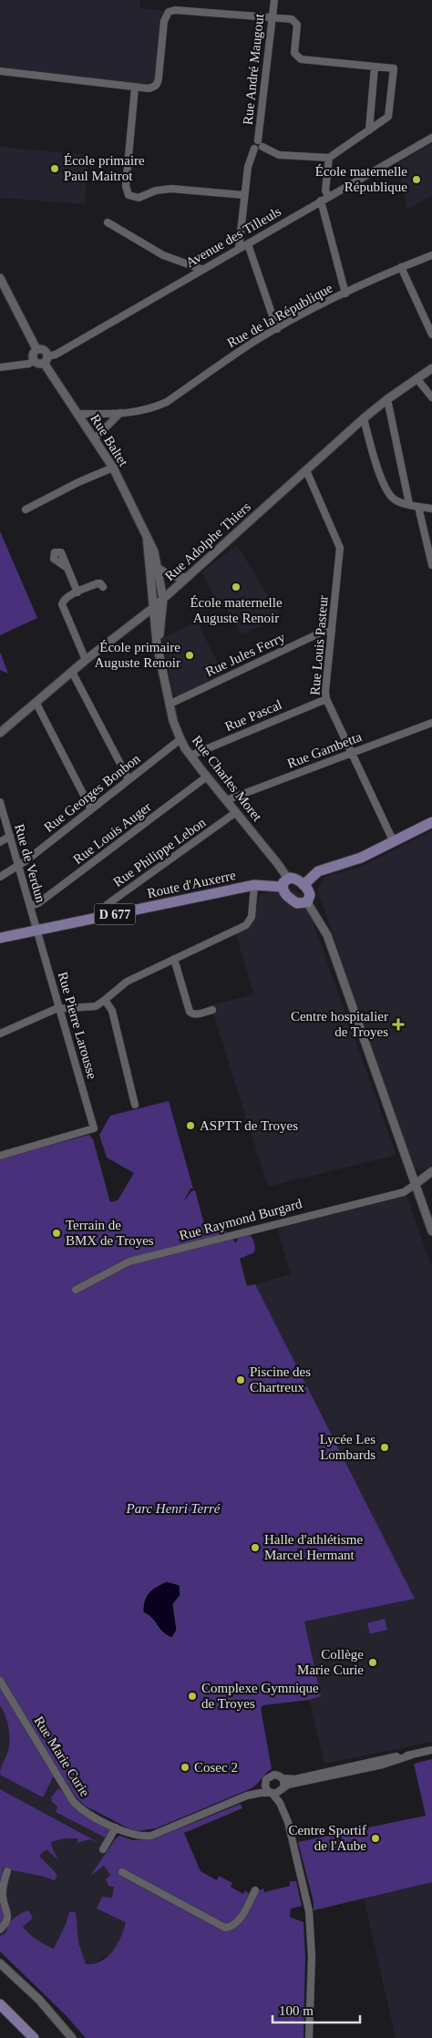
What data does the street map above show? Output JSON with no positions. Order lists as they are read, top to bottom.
{
  "streets": {
    "main road": ["Route d'Auxerre", "D 677"],
    "street": [
      "Rue André Maugout",
      "Avenue des Tilleuls",
      "Rue de la République",
      "Rue Baltet",
      "Rue Adolphe Thiers",
      "Rue Louis Pasteur",
      "Rue Jules Ferry",
      "Rue Pascal",
      "Rue Gambetta",
      "Rue Charles Moret",
      "Rue Georges Bonbon",
      "Rue Louis Auger",
      "Rue Philippe Lebon",
      "Rue de Verdun",
      "Rue Pierre Larousse",
      "Rue Raymond Burgard",
      "Rue Marie Curie"
    ]
  },
  "crossings": [
    ["Avenue des Tilleuls", "Rue Baltet"],
    ["Rue de la République", "Rue Baltet"],
    ["Rue Baltet", "Rue Adolphe Thiers"],
    ["Rue Baltet", "Rue Charles Moret"],
    ["Rue Adolphe Thiers", "Rue Louis Pasteur"],
    ["Rue Adolphe Thiers", "Rue Charles Moret"],
    ["Rue Louis Pasteur", "Rue Jules Ferry"],
    ["Rue Louis Pasteur", "Rue Pascal"],
    ["Rue Louis Pasteur", "Rue Gambetta"],
    ["Rue Jules Ferry", "Rue Charles Moret"],
    ["Rue Pascal", "Rue Charles Moret"],
    ["Rue Gambetta", "Rue Charles Moret"],
    ["Rue Charles Moret", "Rue Georges Bonbon"],
    ["Rue Charles Moret", "Rue Louis Auger"],
    ["Rue Charles Moret", "Rue Philippe Lebon"],
    ["Rue Charles Moret", "Route d'Auxerre"],
    ["Rue Georges Bonbon", "Rue de Verdun"],
    ["Rue Louis Auger", "Rue de Verdun"],
    ["Rue Philippe Lebon", "Route d'Auxerre"],
    ["Rue de Verdun", "Route d'Auxerre"],
    ["Rue de Verdun", "Rue Pierre Larousse"],
    ["Route d'Auxerre", "Rue Pierre Larousse"]
  ],
  "parks": ["Parc Henri Terré"],
  "places": {
    "other": [
      "École primaire Paul Maitrot",
      "École maternelle République",
      "École maternelle Auguste Renoir",
      "École primaire Auguste Renoir",
      "ASPTT de Troyes",
      "Terrain de BMX de Troyes",
      "Piscine des Chartreux",
      "Lycée Les Lombards",
      "Halle d'athlétisme Marcel Hermant",
      "Collège Marie Curie",
      "Complexe Gymnique de Troyes",
      "Cosec 2",
      "Centre Sportif de l'Aube"
    ],
    "health": ["Centre hospitalier de Troyes"]
  },
  "scale_bar": "100 m"
}
